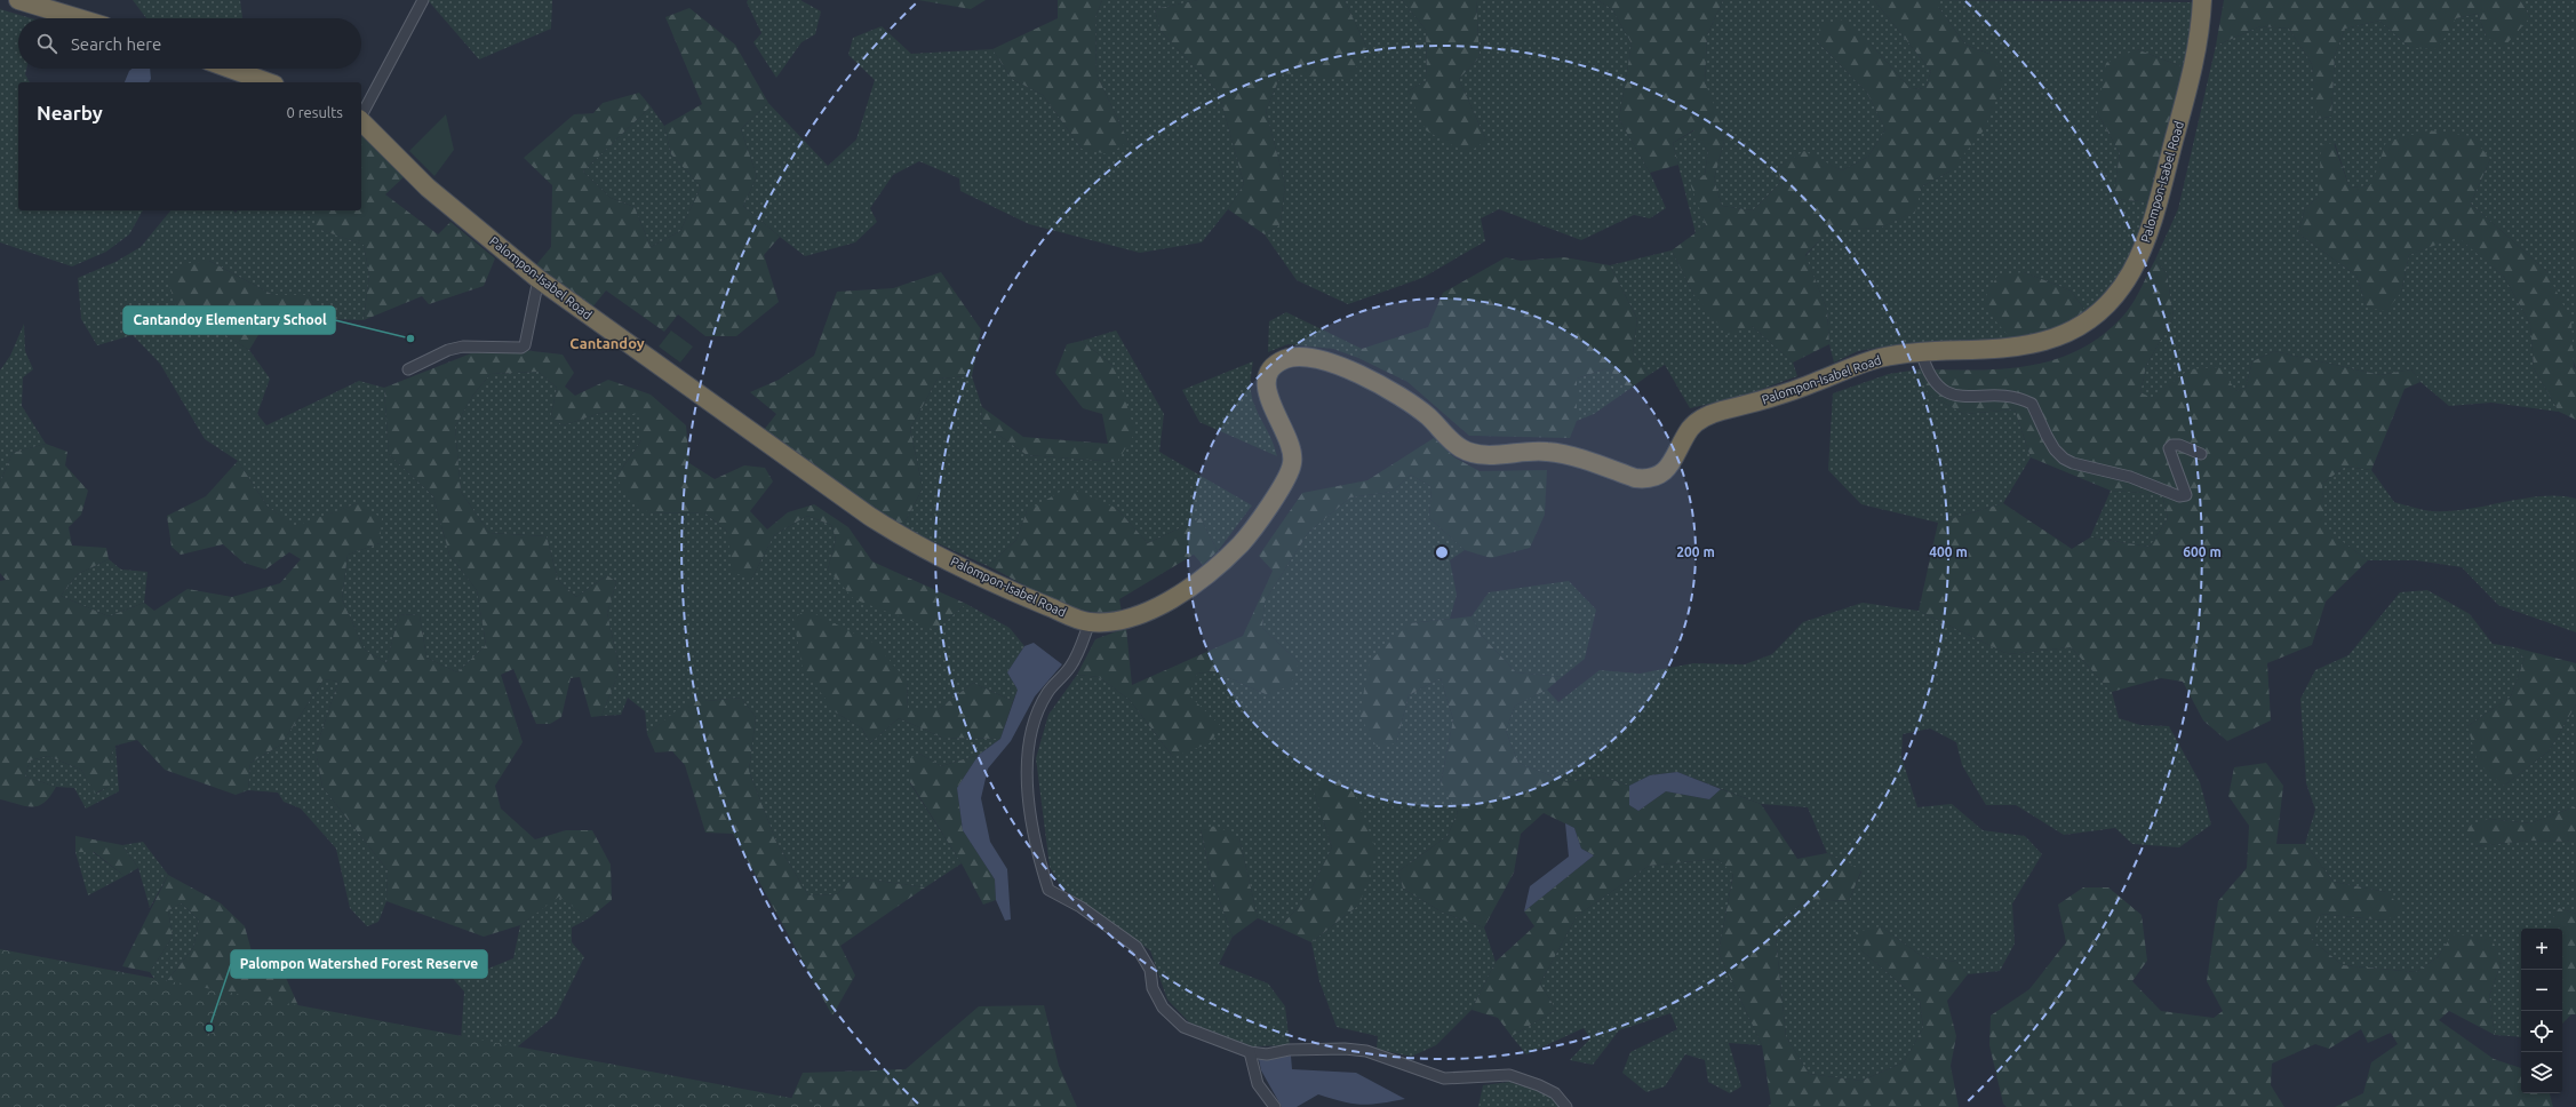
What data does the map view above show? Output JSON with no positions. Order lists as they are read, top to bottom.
{
  "streets": {
    "highway": ["Palompon-Isabel Road"]
  },
  "districts": ["Cantandoy"],
  "places": ["Cantandoy Elementary School", "Palompon Watershed Forest Reserve"],
  "page": {
    "search": "Search here",
    "heading": ["Nearby", "0 results"],
    "map_buttons": ["+", "−"]
  },
  "rings": ["200 m", "400 m", "600 m"]
}
